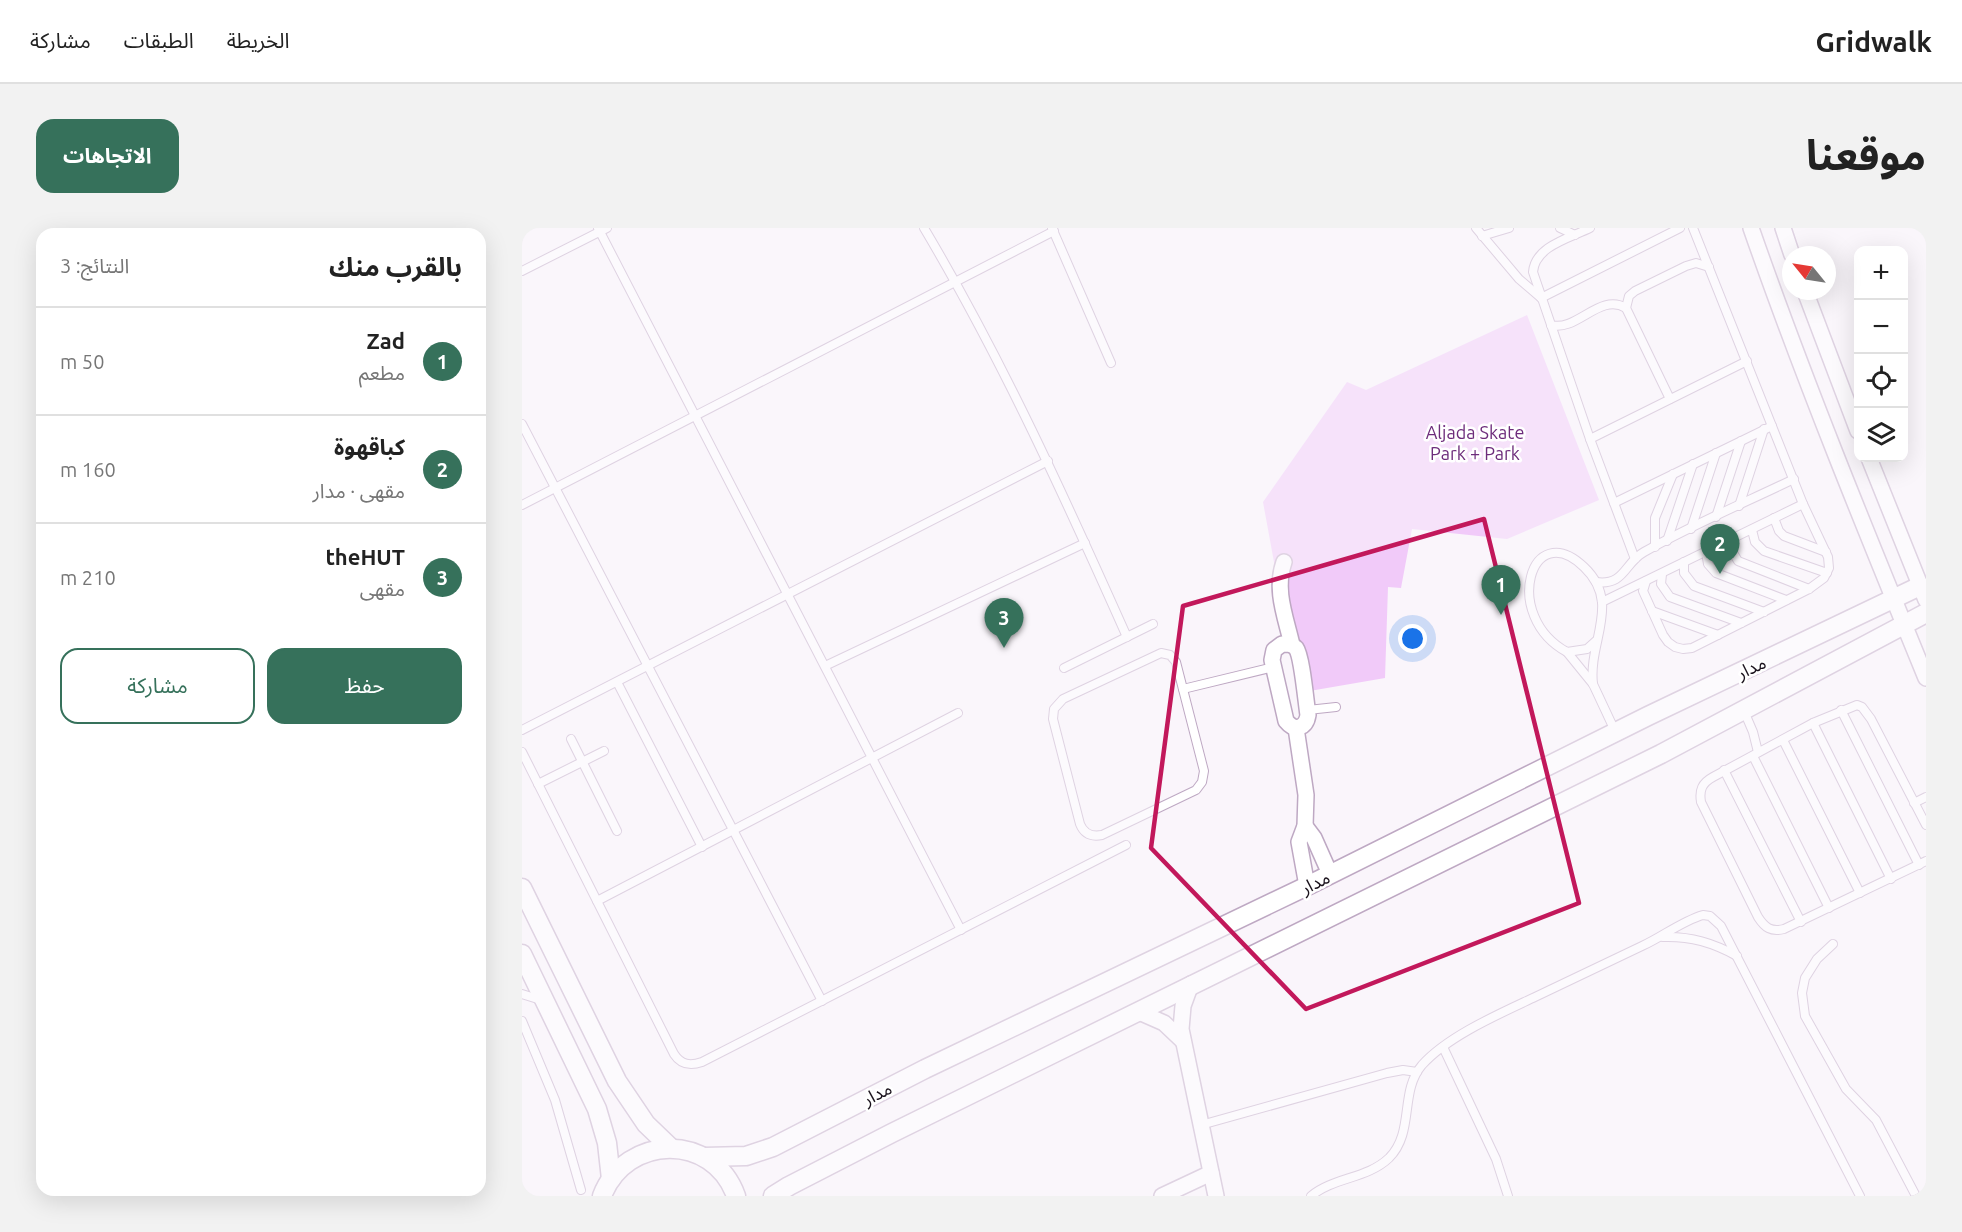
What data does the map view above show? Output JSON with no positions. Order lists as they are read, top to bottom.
{
  "streets": {
    "street": ["مدار"]
  },
  "parks": ["Aljada Skate Park + Park"],
  "north": "top left",
  "page": {
    "header": "Gridwalk",
    "nav": ["الخريطة", "الطبقات", "مشاركة"],
    "title": "موقعنا",
    "buttons": [
      "الاتجاهات",
      ["حفظ", "مشاركة"]
    ],
    "heading": ["بالقرب منك", "النتائج: 3"],
    "map_buttons": ["+", "−"],
    "list": [
      {
        "mark": "1",
        "name": "Zad",
        "note": "مطعم",
        "value": "50 m"
      },
      {
        "mark": "2",
        "name": "كباقهوة",
        "note": "مقهى · مدار",
        "value": "160 m"
      },
      {
        "mark": "3",
        "name": "theHUT",
        "note": "مقهى",
        "value": "210 m"
      }
    ],
    "pins": ["2", "1", "3"]
  }
}
